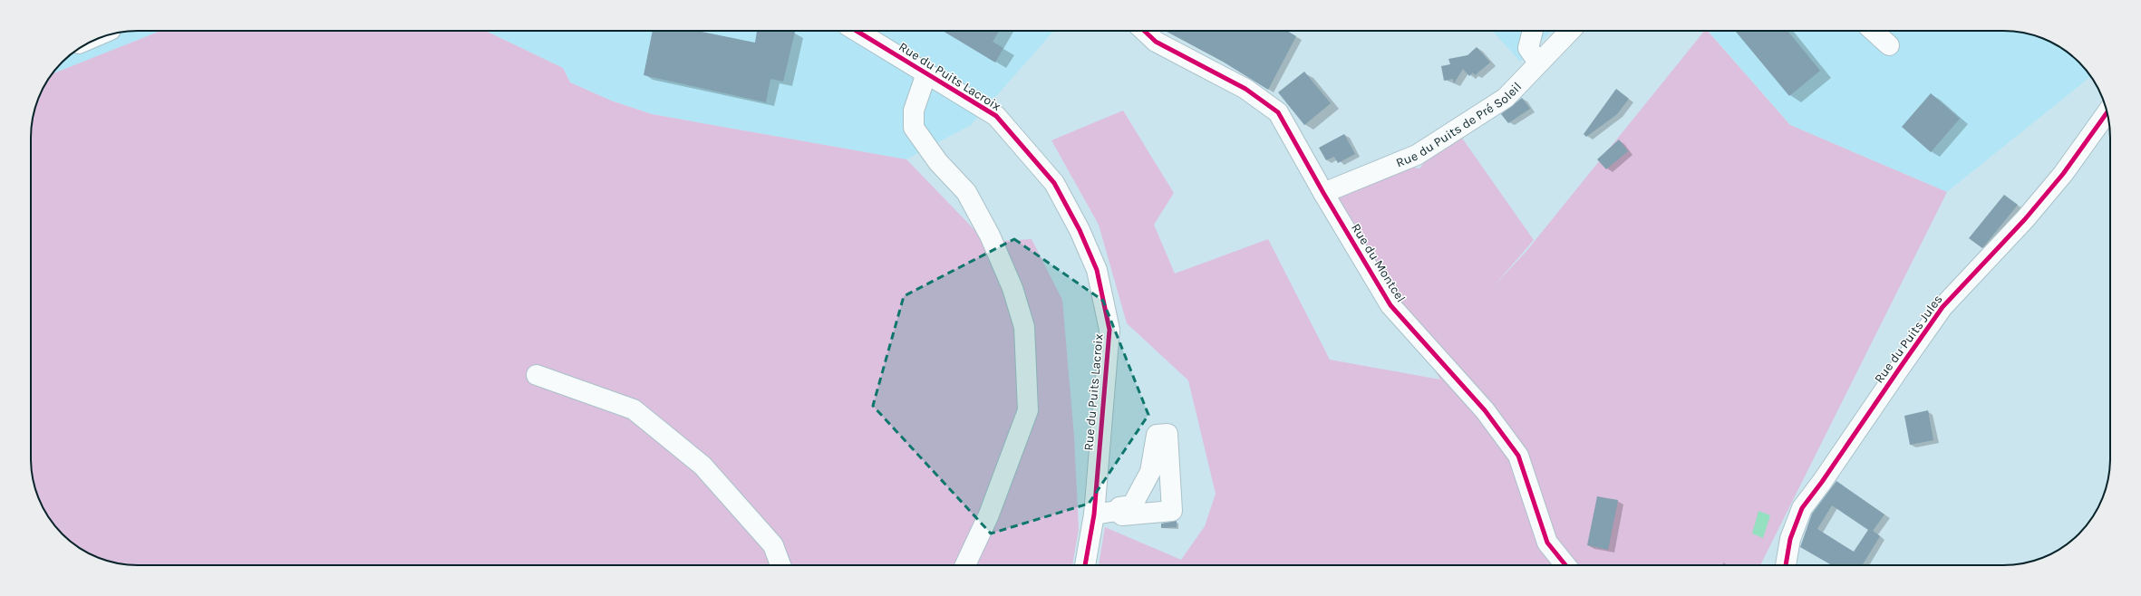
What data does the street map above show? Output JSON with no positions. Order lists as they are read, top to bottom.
{
  "streets": {
    "street": [
      "Rue du Puits Lacroix",
      "Rue du Puits de Pré Soleil",
      "Rue du Montcel",
      "Rue du Puits Jules"
    ]
  },
  "crossings": [
    ["Rue du Puits de Pré Soleil", "Rue du Montcel"]
  ]
}
